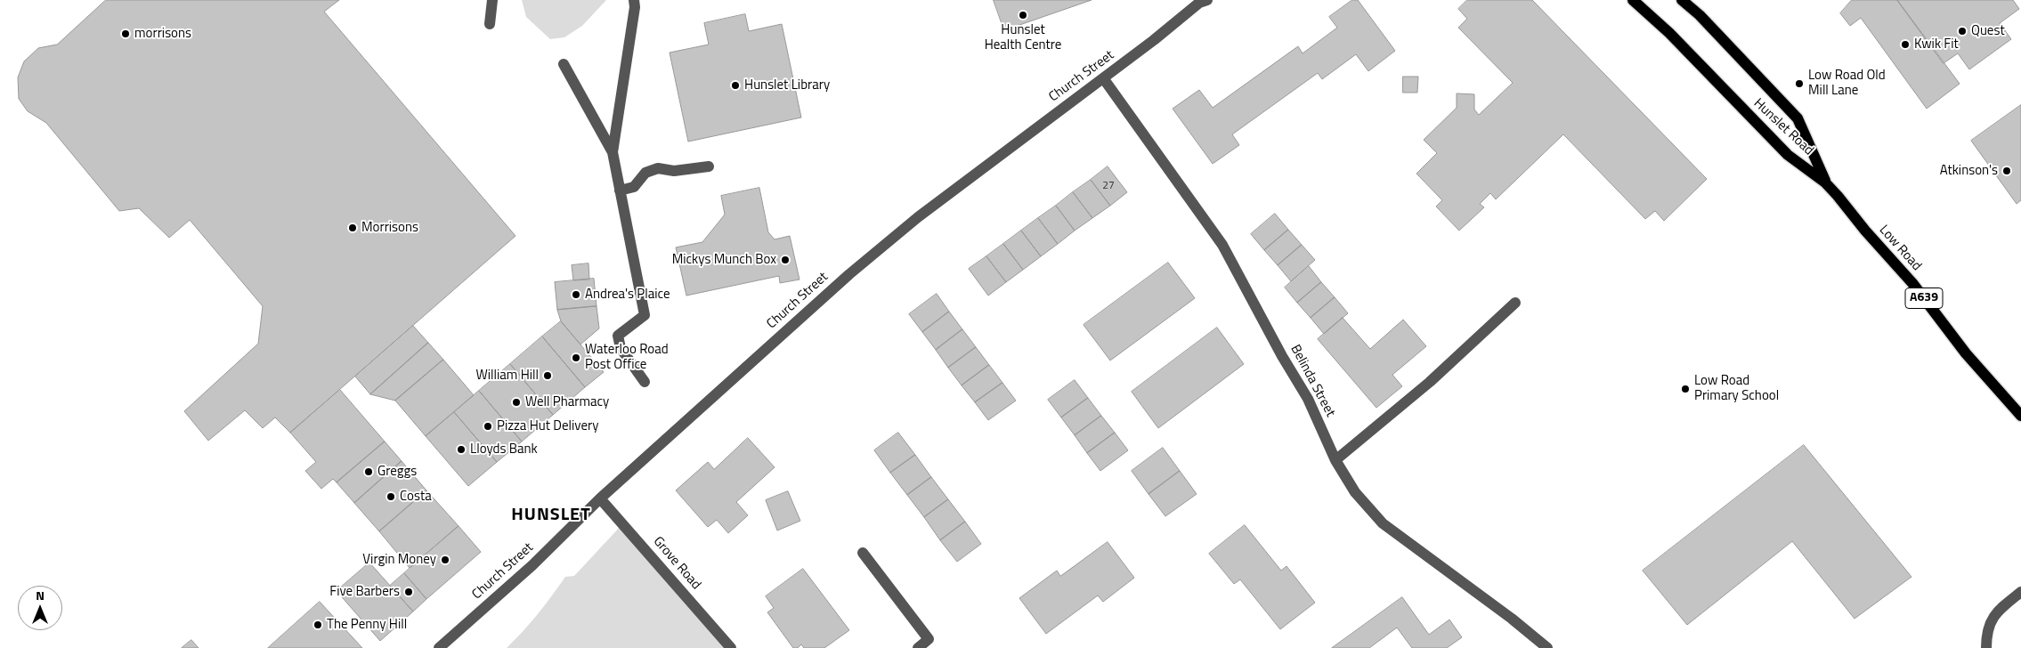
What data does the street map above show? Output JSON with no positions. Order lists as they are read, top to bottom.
{
  "streets": {
    "main road": ["Hunslet Road", "Low Road", "A639"],
    "street": ["Church Street", "Belinda Street", "Grove Road"]
  },
  "crossings": [
    ["Church Street", "Belinda Street"],
    ["Church Street", "Grove Road"],
    ["Hunslet Road", "Low Road"]
  ],
  "districts": ["HUNSLET"],
  "places": [
    "Hunslet Health Centre",
    "Quest",
    "morrisons",
    "Kwik Fit",
    "Low Road Old Mill Lane",
    "Hunslet Library",
    "Atkinson's",
    "Morrisons",
    "Mickys Munch Box",
    "Andrea's Plaice",
    "Waterloo Road Post Office",
    "William Hill",
    "Low Road Primary School",
    "Well Pharmacy",
    "Pizza Hut Delivery",
    "Lloyds Bank",
    "Greggs",
    "Costa",
    "Virgin Money",
    "Five Barbers",
    "The Penny Hill"
  ],
  "house_numbers": ["27"],
  "north": "top"
}
